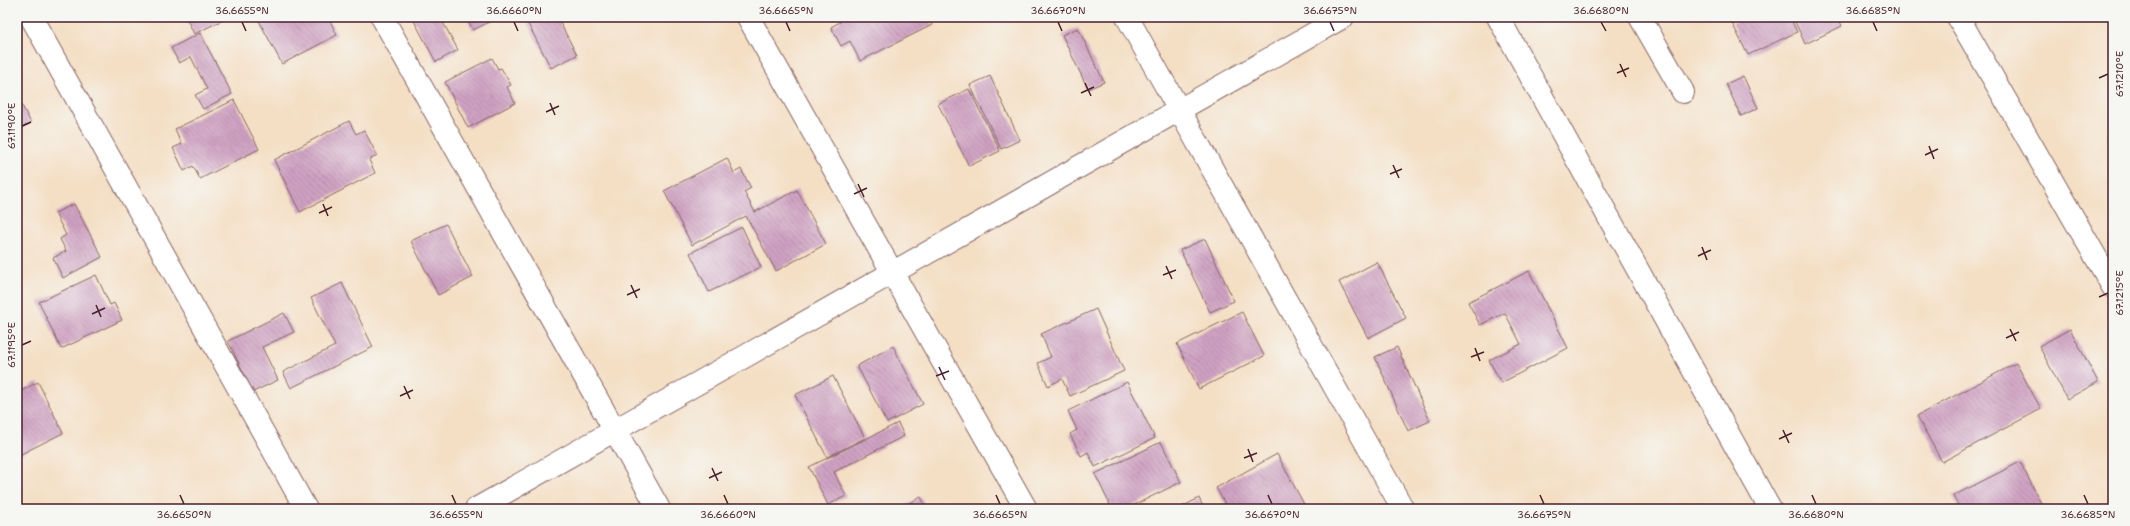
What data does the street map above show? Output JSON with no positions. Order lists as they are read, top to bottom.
{
  "coordinates": [
    "36.6655°N",
    "36.6660°N",
    "36.6665°N",
    "36.6670°N",
    "36.6675°N",
    "36.6680°N",
    "36.6685°N",
    "67.1210°E",
    "67.1190°E",
    "67.1215°E",
    "67.1195°E",
    "36.6650°N"
  ]
}
